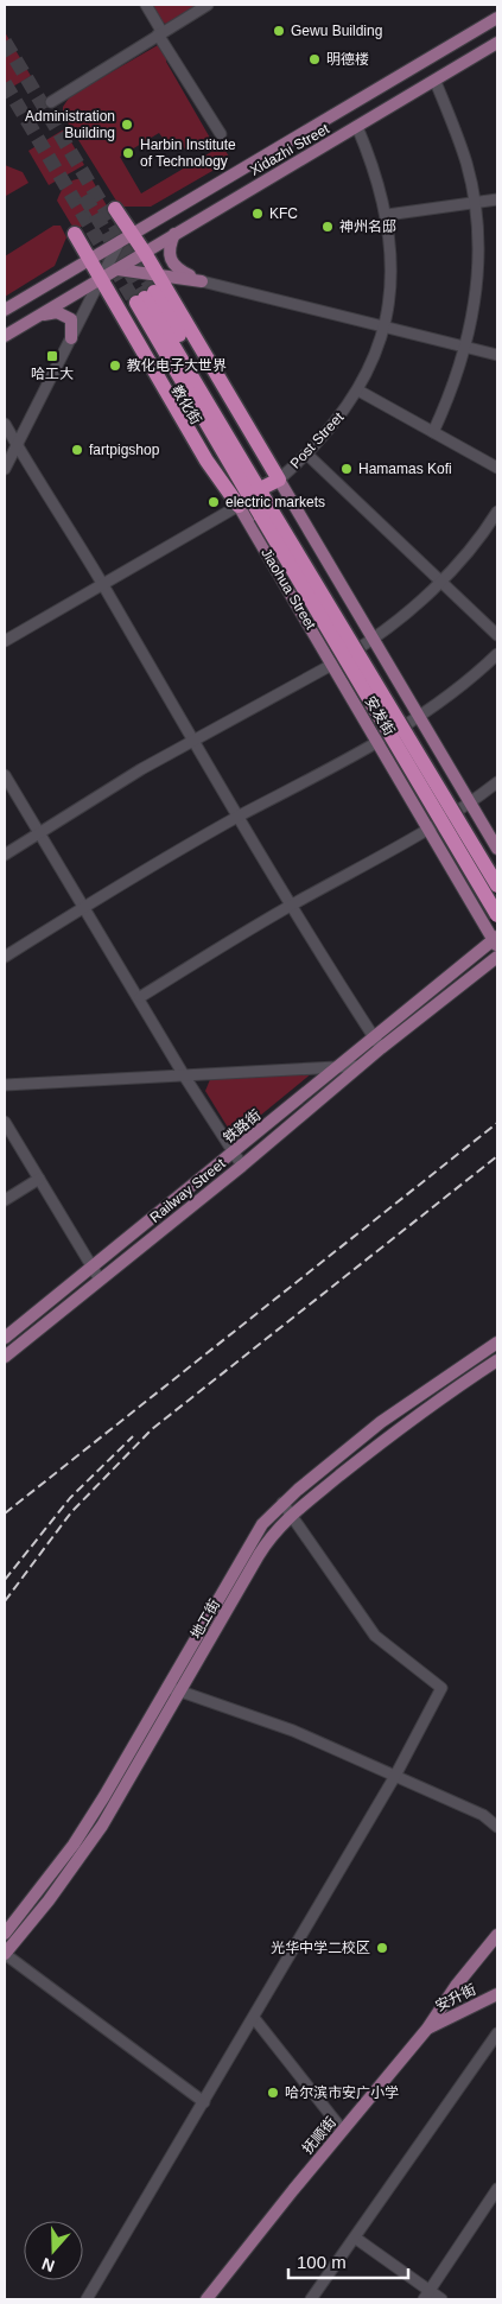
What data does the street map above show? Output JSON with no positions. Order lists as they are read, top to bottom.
{
  "streets": {
    "highway": ["教化街", "Jiaohua Street", "安发街"],
    "main road": [
      "Xidazhi Street",
      "铁路街",
      "Railway Street",
      "地工街",
      "安升街",
      "抚顺街"
    ],
    "street": ["Post Street"]
  },
  "crossings": [
    ["Xidazhi Street", "Post Street"],
    ["Xidazhi Street", "Jiaohua Street"],
    ["教化街", "Post Street"],
    ["教化街", "Jiaohua Street"],
    ["教化街", "安发街"],
    ["Post Street", "Jiaohua Street"],
    ["Jiaohua Street", "铁路街"],
    ["安升街", "抚顺街"]
  ],
  "places": {
    "other": [
      "Gewu Building",
      "明德楼",
      "Administration Building",
      "Harbin Institute of Technology",
      "KFC",
      "神州名邸",
      "教化电子大世界",
      "fartpigshop",
      "Hamamas Kofi",
      "electric markets",
      "光华中学二校区",
      "哈尔滨市安广小学"
    ],
    "transit": ["哈工大"]
  },
  "scale_bar": "100 m",
  "north": "bottom"
}
